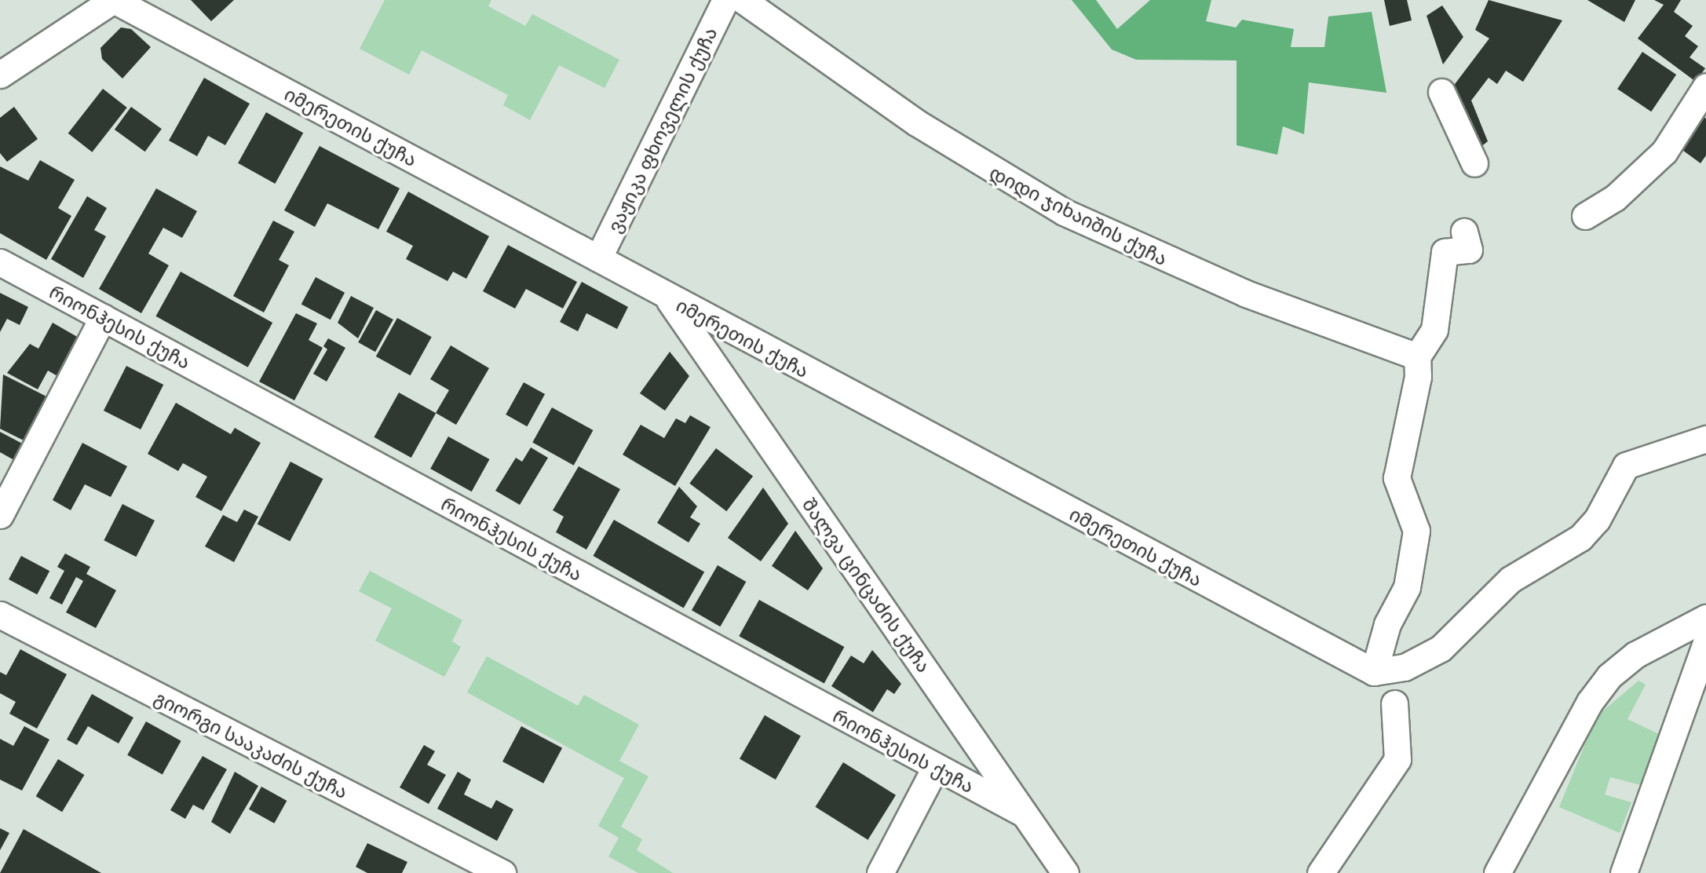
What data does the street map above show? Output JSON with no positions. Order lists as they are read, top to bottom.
{
  "streets": {
    "street": [
      "იმერეთის ქუჩა",
      "ვაჟიკა ფხოველის ქუჩა",
      "დიდი ჯიხაიშის ქუჩა",
      "რიონჰესის ქუჩა",
      "შალვა ცინცაძის ქუჩა",
      "გიორგი სააკაძის ქუჩა"
    ]
  },
  "crossings": [
    ["იმერეთის ქუჩა", "ვაჟიკა ფხოველის ქუჩა"],
    ["იმერეთის ქუჩა", "შალვა ცინცაძის ქუჩა"],
    ["რიონჰესის ქუჩა", "შალვა ცინცაძის ქუჩა"]
  ]
}
